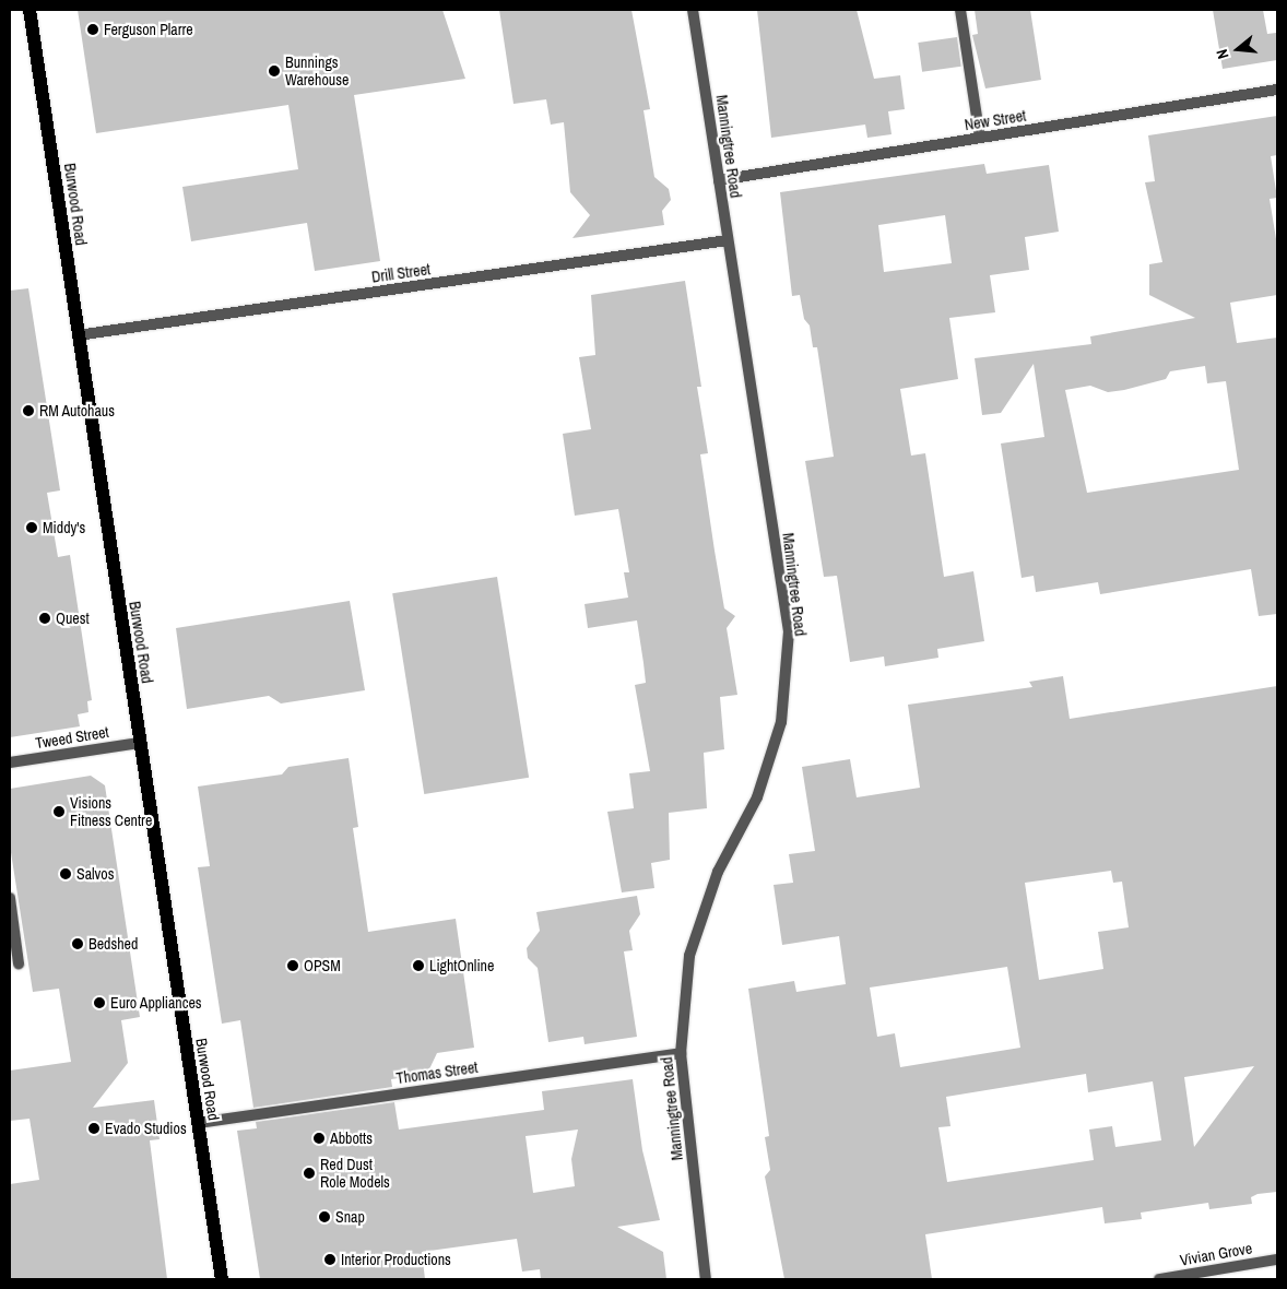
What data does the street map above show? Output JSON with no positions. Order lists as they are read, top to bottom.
{
  "streets": {
    "main road": ["Burwood Road"],
    "street": [
      "New Street",
      "Manningtree Road",
      "Drill Street",
      "Tweed Street",
      "Thomas Street",
      "Vivian Grove"
    ]
  },
  "crossings": [
    ["New Street", "Manningtree Road"],
    ["Manningtree Road", "Drill Street"],
    ["Manningtree Road", "Thomas Street"],
    ["Burwood Road", "Drill Street"],
    ["Burwood Road", "Tweed Street"],
    ["Burwood Road", "Thomas Street"]
  ],
  "places": [
    "Ferguson Plarre",
    "Bunnings Warehouse",
    "RM Autohaus",
    "Middy's",
    "Quest",
    "Visions Fitness Centre",
    "Salvos",
    "Bedshed",
    "OPSM",
    "LightOnline",
    "Euro Appliances",
    "Evado Studios",
    "Abbotts",
    "Red Dust Role Models",
    "Snap",
    "Interior Productions"
  ],
  "north": "left"
}
